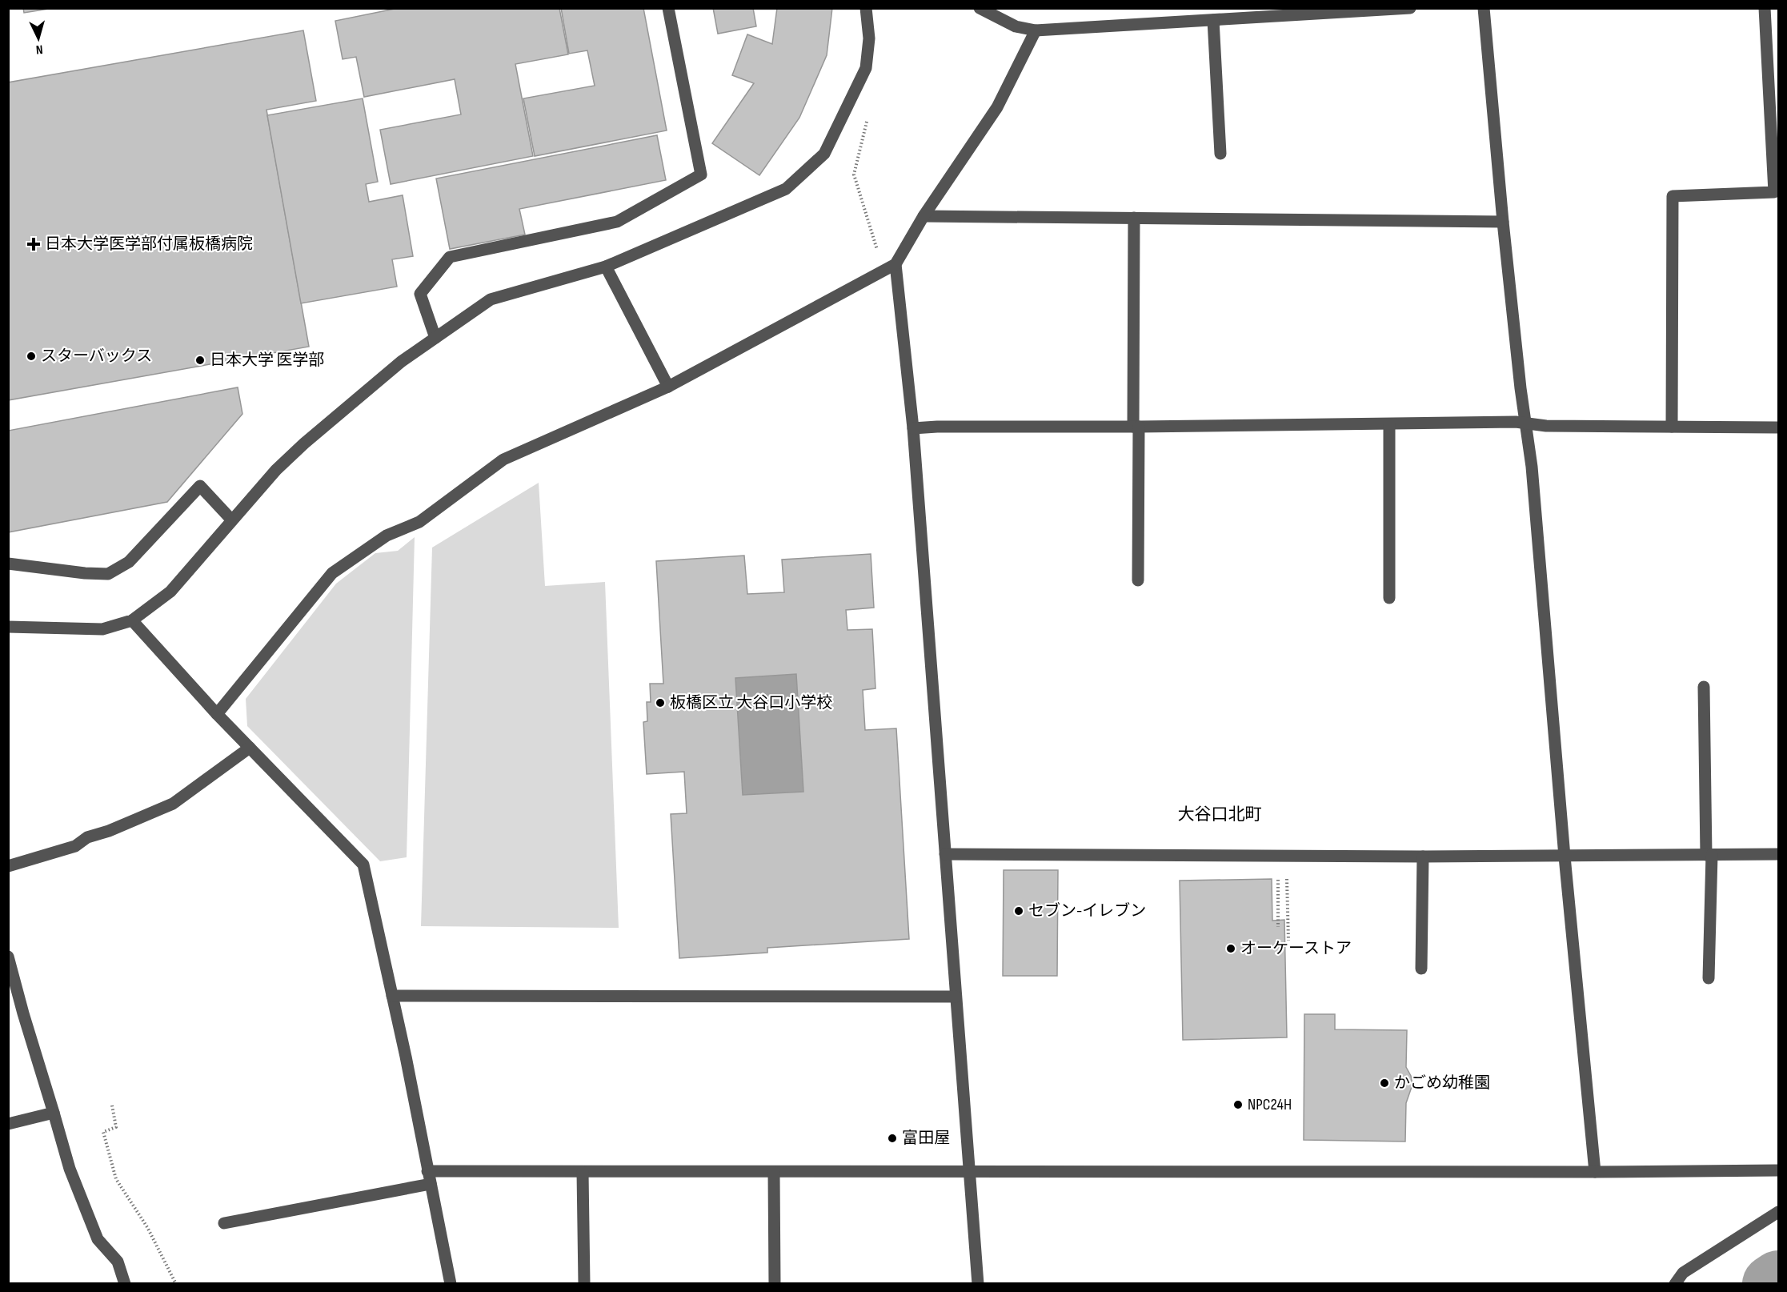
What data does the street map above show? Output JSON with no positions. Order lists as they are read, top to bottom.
{
  "districts": ["大谷口北町"],
  "places": {
    "health": ["日本大学医学部付属板橋病院"],
    "other": [
      "スターバックス",
      "日本大学 医学部",
      "板橋区立 大谷口小学校",
      "セブン-イレブン",
      "オーケーストア",
      "かごめ幼稚園",
      "NPC24H",
      "富田屋"
    ]
  },
  "north": "bottom"
}
